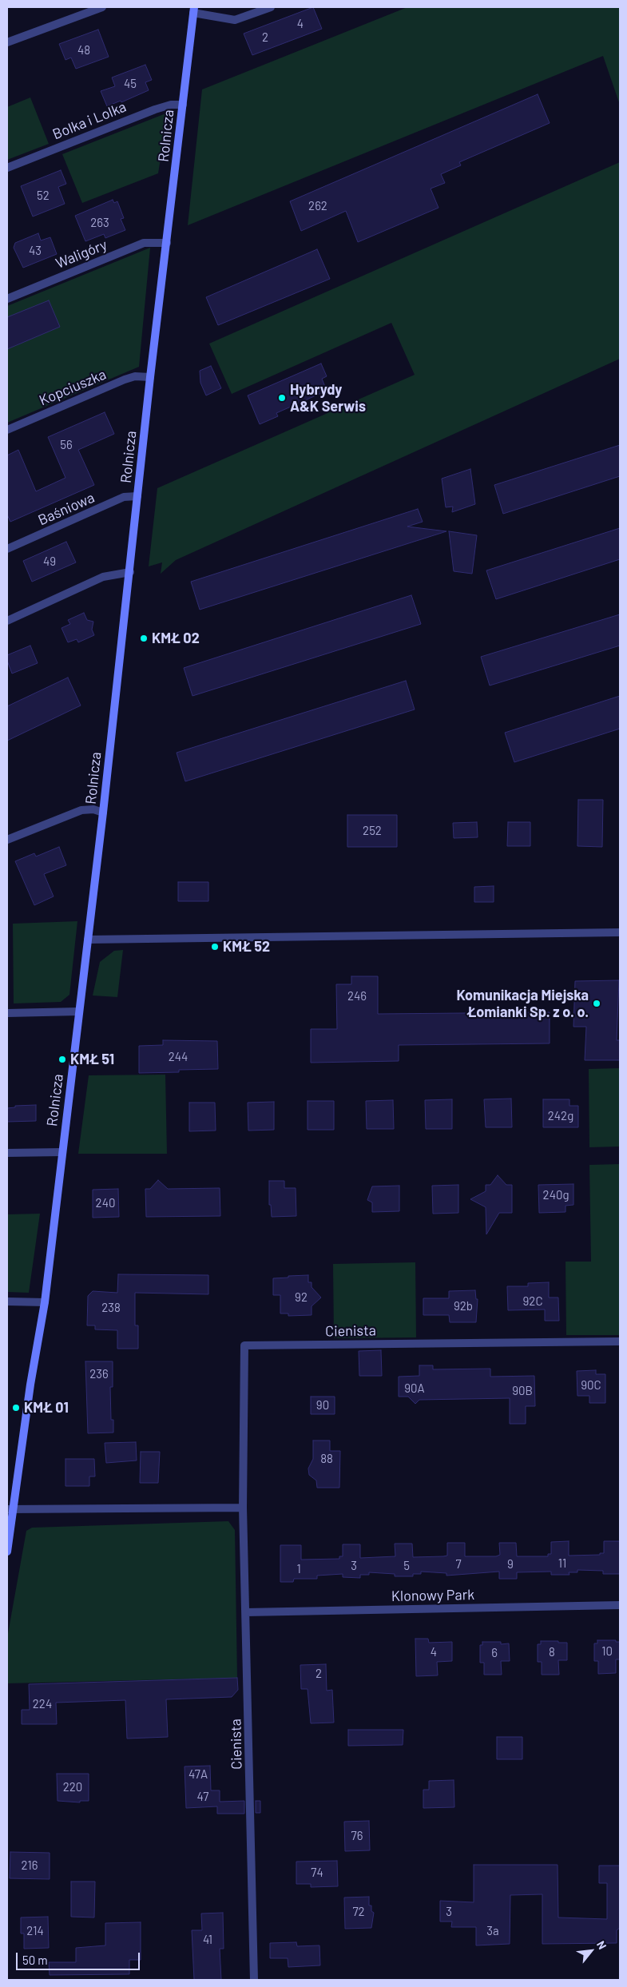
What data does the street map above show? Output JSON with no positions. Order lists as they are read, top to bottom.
{
  "streets": {
    "street": [
      "Bolka i Lolka",
      "Rolnicza",
      "Waligóry",
      "Kopciuszka",
      "Baśniowa",
      "Cienista",
      "Klonowy Park"
    ]
  },
  "crossings": [
    ["Bolka i Lolka", "Rolnicza"],
    ["Rolnicza", "Waligóry"],
    ["Rolnicza", "Kopciuszka"],
    ["Rolnicza", "Baśniowa"],
    ["Cienista", "Klonowy Park"]
  ],
  "places": [
    "Hybrydy A&K Serwis",
    "KMŁ 02",
    "KMŁ 52",
    "Komunikacja Miejska Łomianki Sp. z o. o.",
    "KMŁ 51",
    "KMŁ 01"
  ],
  "house_numbers": [
    "4",
    "2",
    "48",
    "45",
    "52",
    "262",
    "263",
    "43",
    "56",
    "49",
    "252",
    "246",
    "244",
    "242g",
    "240g",
    "240",
    "92",
    "92C",
    "92b",
    "238",
    "236",
    "90C",
    "90A",
    "90B",
    "90",
    "88",
    "11",
    "7",
    "9",
    "3",
    "5",
    "1",
    "10",
    "4",
    "8",
    "6",
    "2",
    "224",
    "47A",
    "220",
    "47",
    "76",
    "216",
    "74",
    "72",
    "3",
    "214",
    "3a",
    "41"
  ],
  "scale_bar": "50 m",
  "north": "top right"
}
